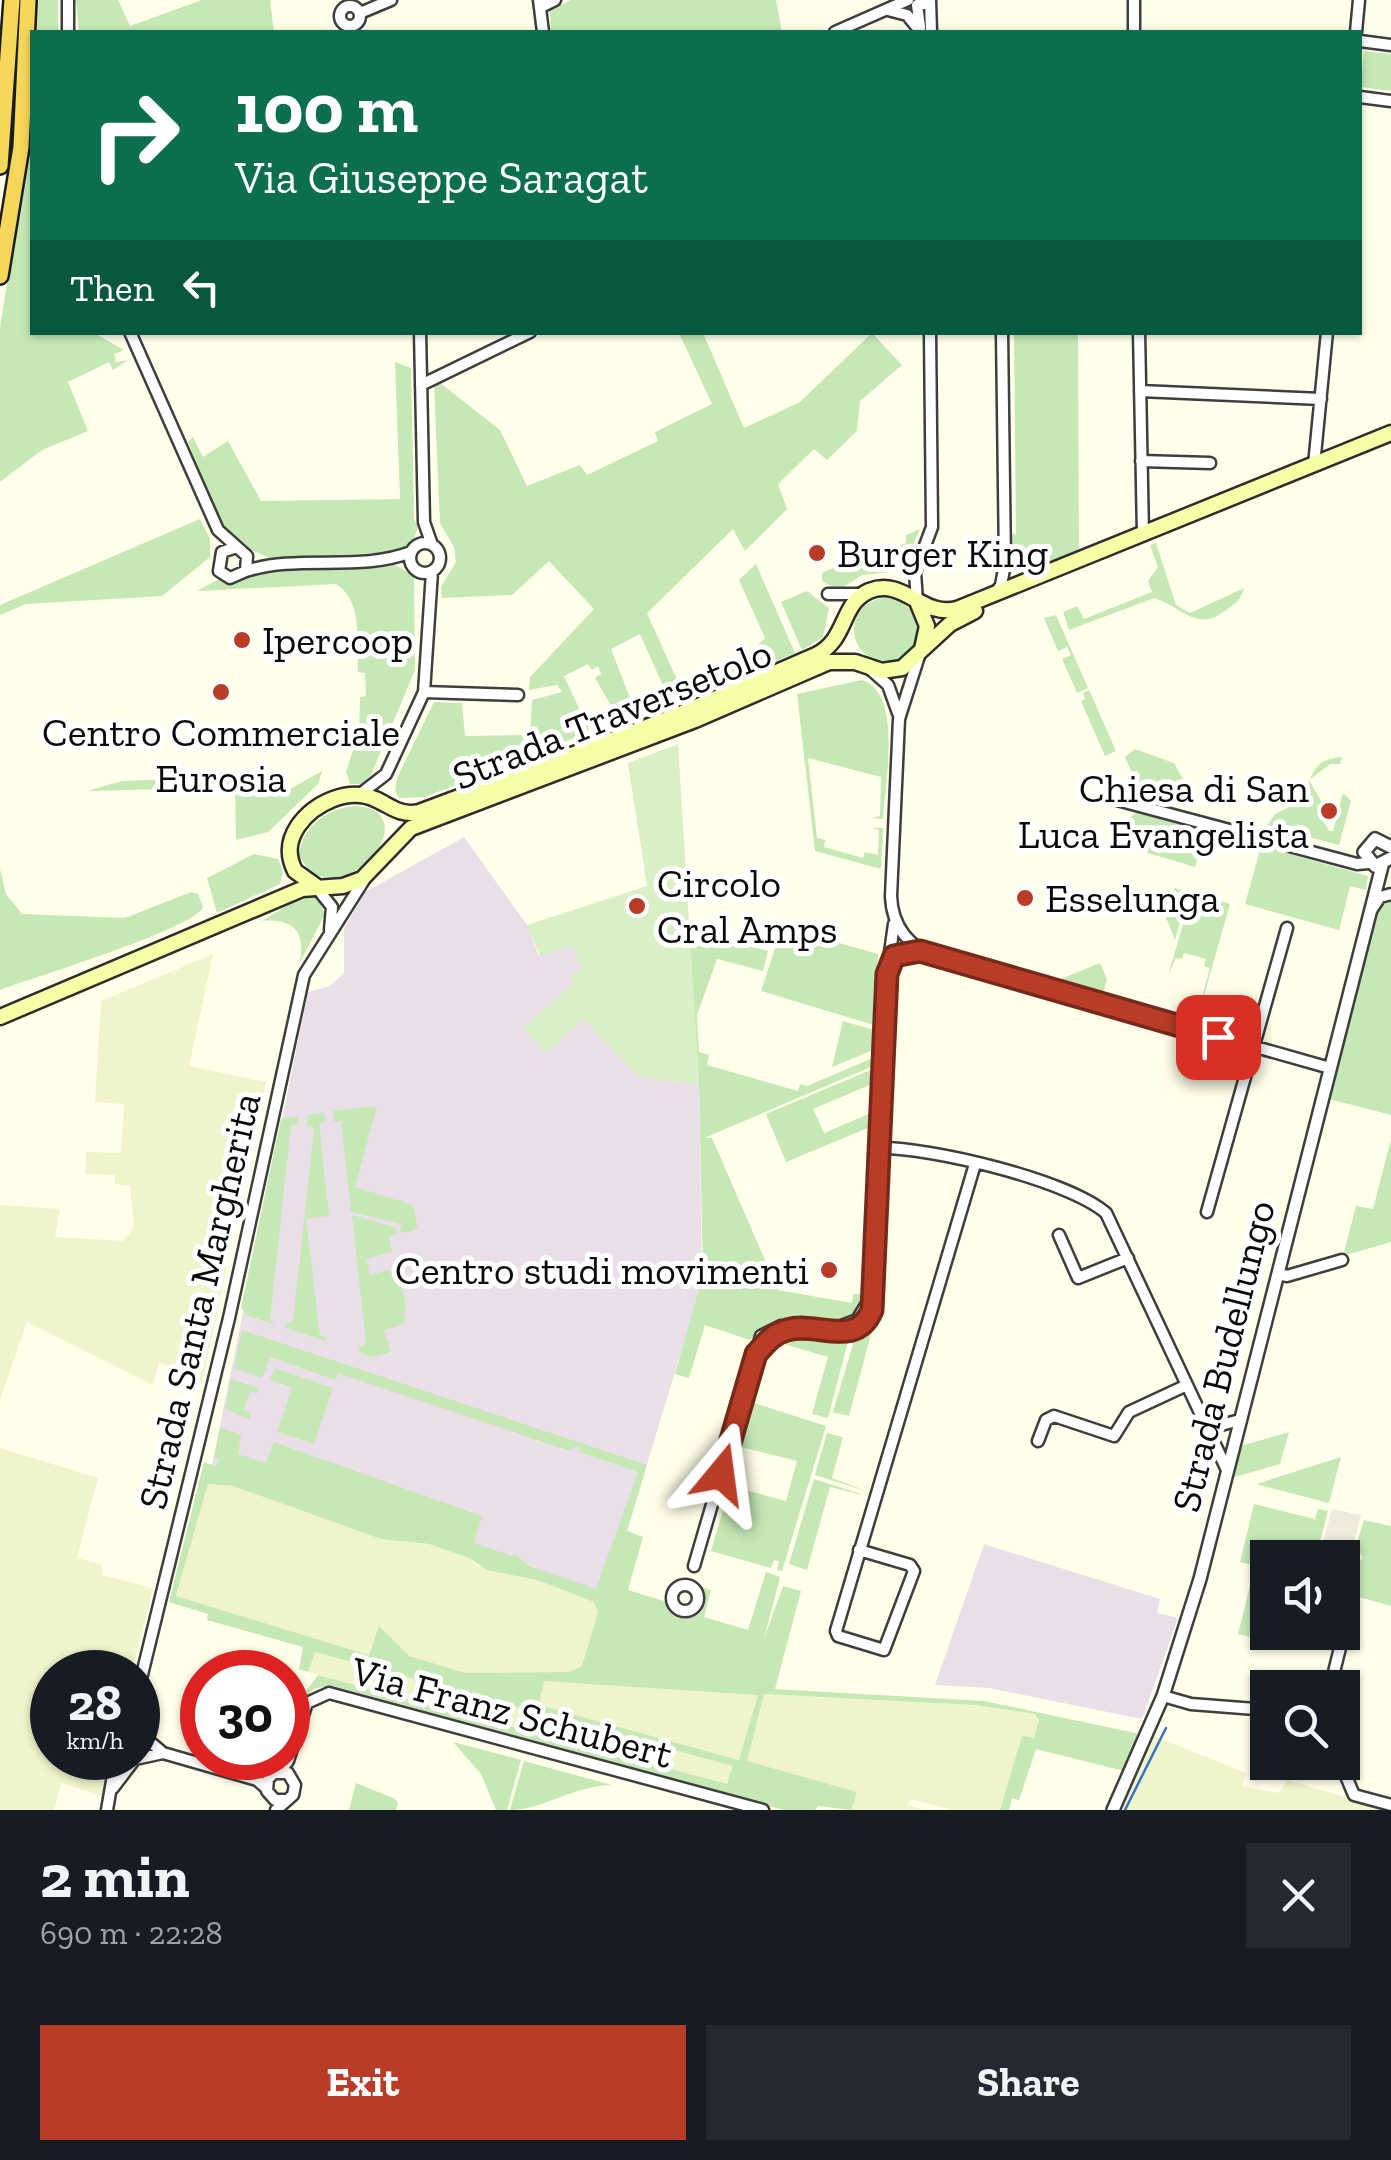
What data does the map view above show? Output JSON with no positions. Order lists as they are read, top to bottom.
{
  "streets": {
    "main road": ["Strada Traversetolo"],
    "street": ["Strada Santa Margherita", "Strada Budellungo", "Via Franz Schubert"]
  },
  "crossings": [
    ["Strada Traversetolo", "Strada Santa Margherita"]
  ],
  "places": [
    "Burger King",
    "Ipercoop",
    "Centro Commerciale Eurosia",
    "Chiesa di San Luca Evangelista",
    "Esselunga",
    "Circolo Cral Amps",
    "Centro studi movimenti"
  ],
  "page": {
    "turn": ["100 m", "Via Giuseppe Saragat"],
    "then": "Then",
    "speed": "28 km/h",
    "limit": "30",
    "heading": ["2 min", "690 m · 22:28"],
    "buttons": ["Exit", "Share"]
  }
}
